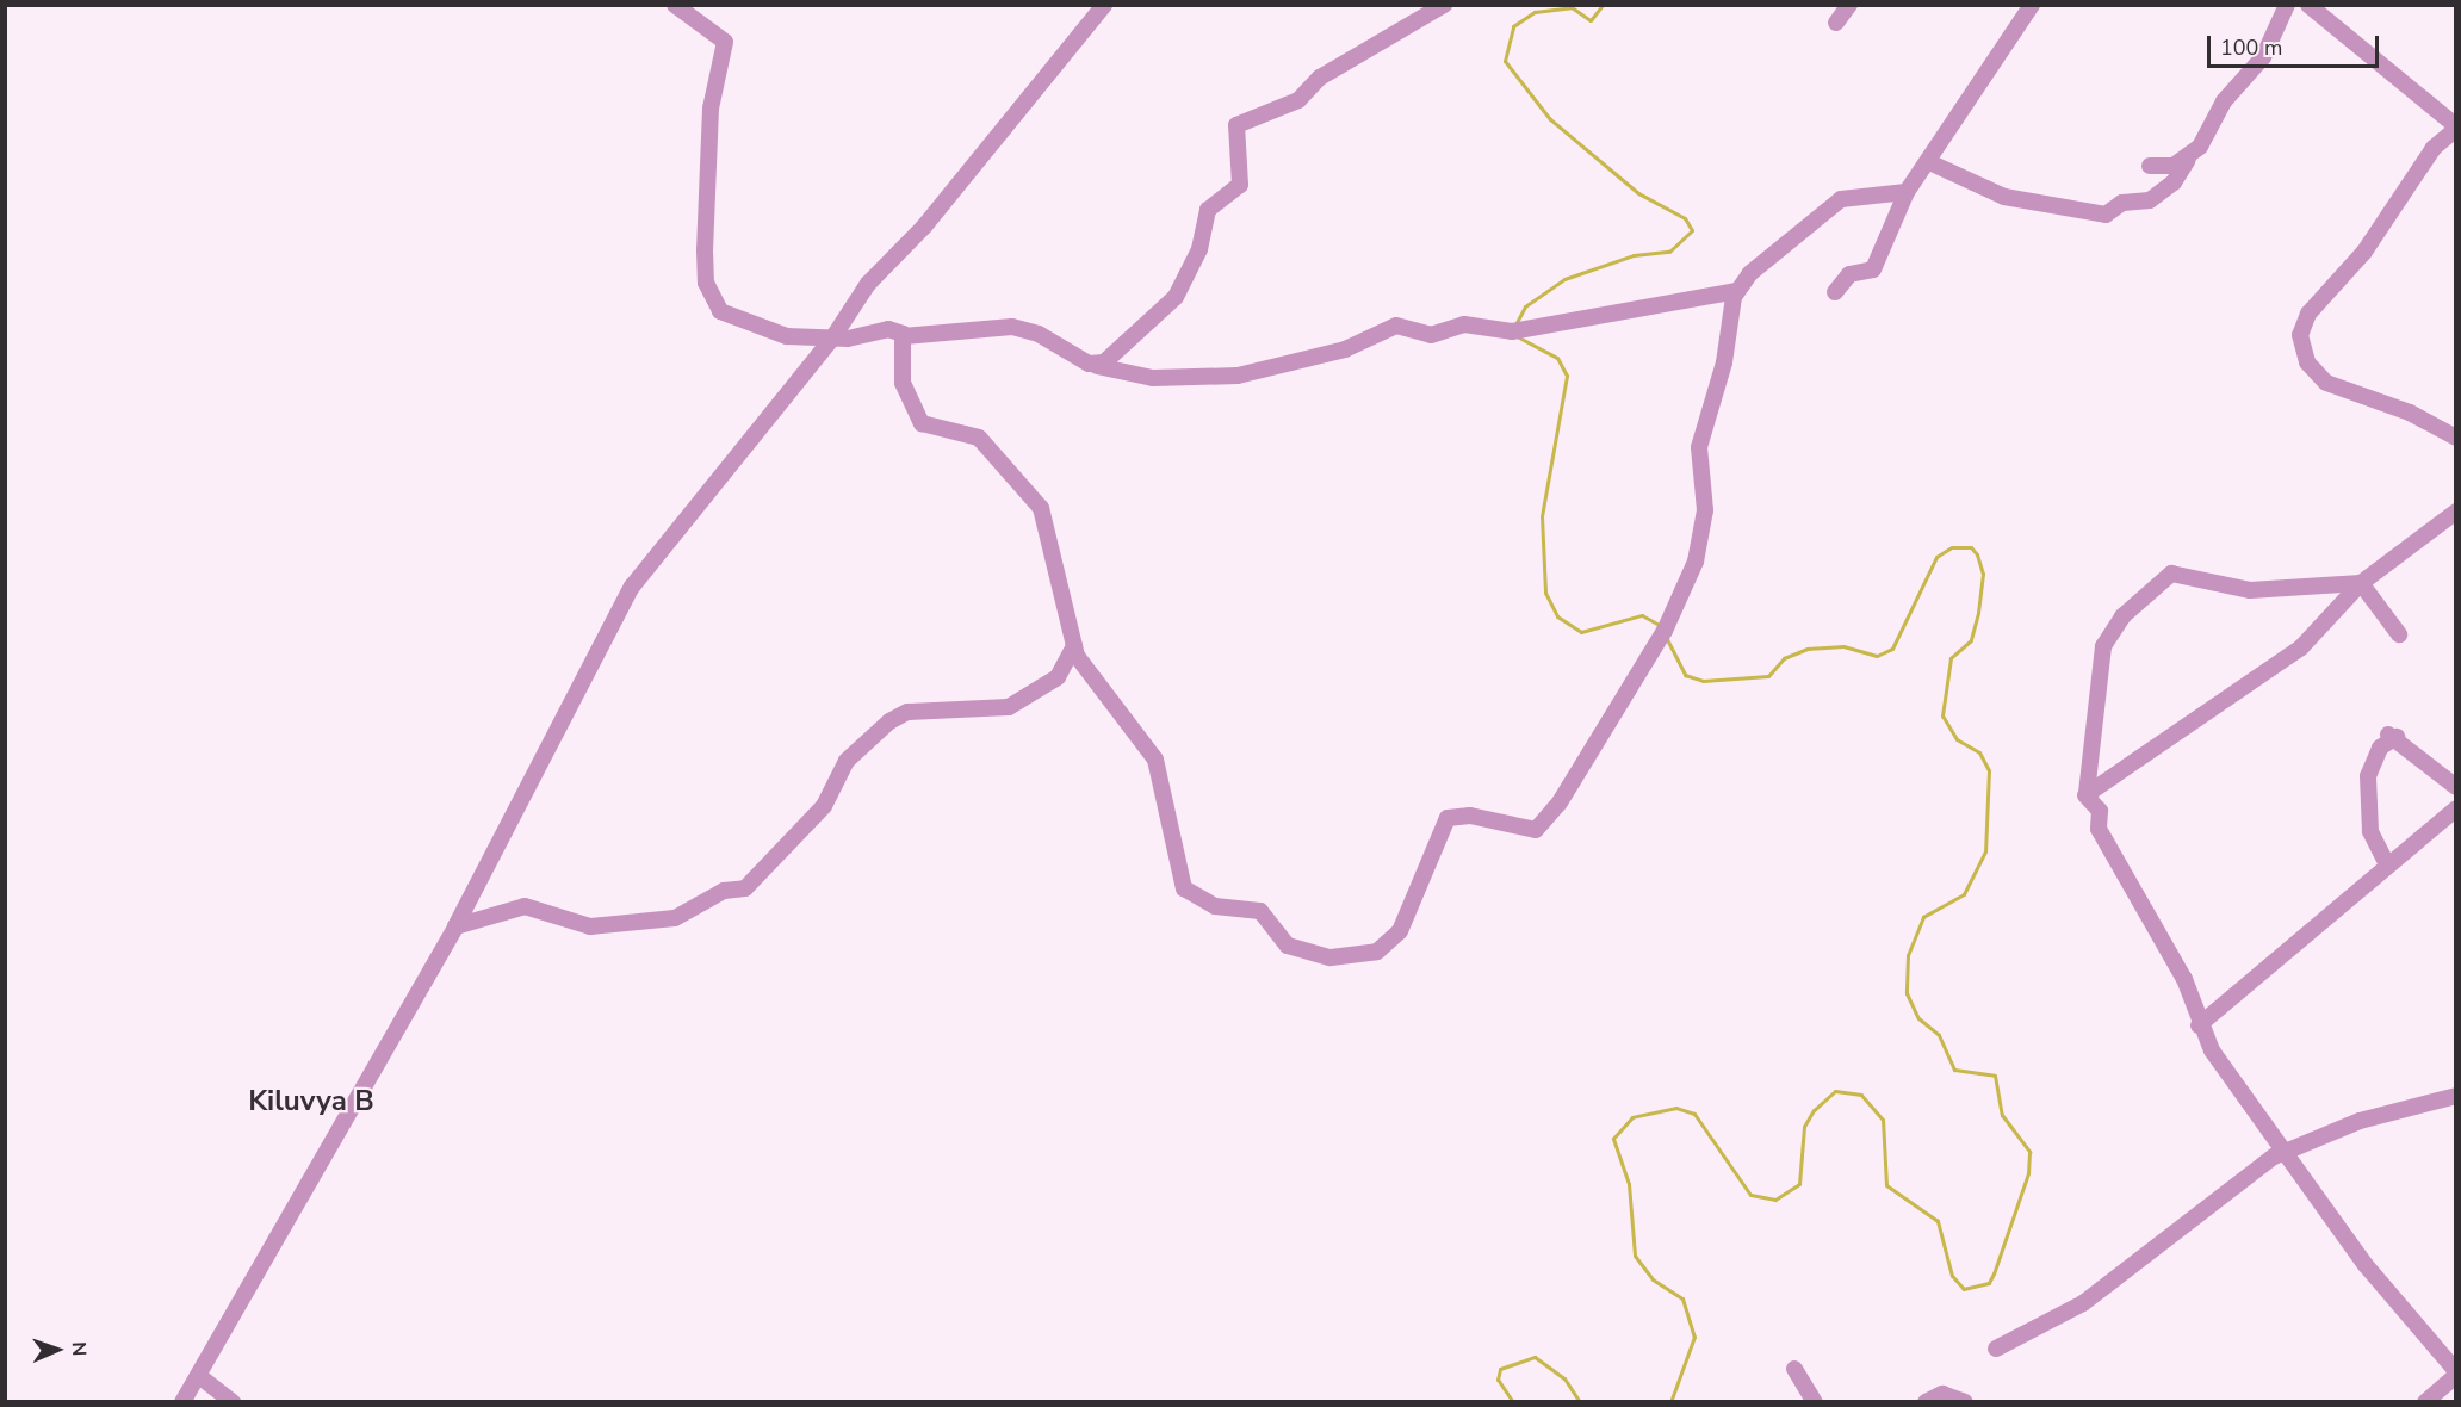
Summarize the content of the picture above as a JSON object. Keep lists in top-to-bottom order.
{
  "districts": ["Kiluvya B"],
  "scale_bar": "100 m",
  "north": "right"
}
